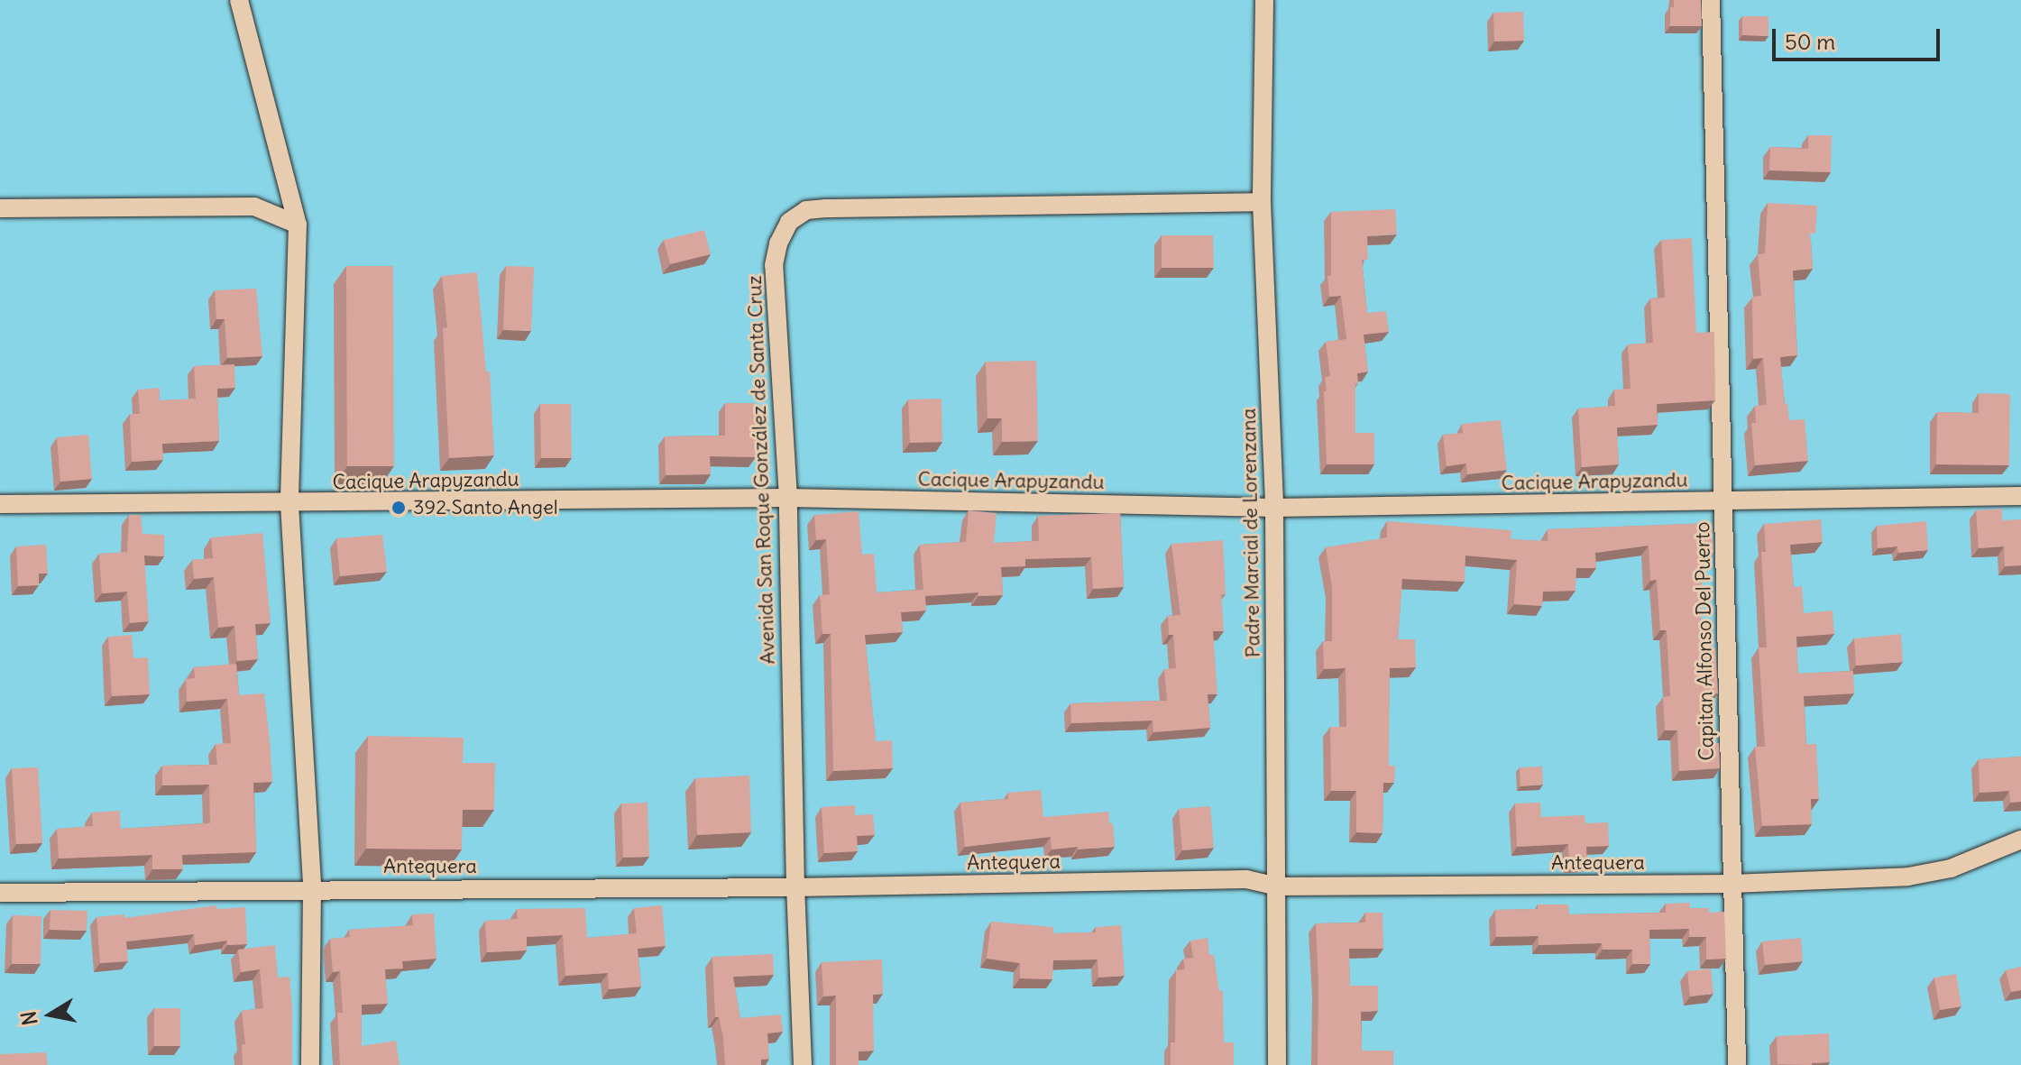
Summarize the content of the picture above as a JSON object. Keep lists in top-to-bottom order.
{
  "streets": {
    "street": [
      "Avenida San Roque González de Santa Cruz",
      "Cacique Arapyzandu",
      "Padre Marcial de Lorenzana",
      "Capitan Alfonso Del Puerto",
      "Antequera"
    ]
  },
  "crossings": [
    ["Avenida San Roque González de Santa Cruz", "Cacique Arapyzandu"],
    ["Avenida San Roque González de Santa Cruz", "Padre Marcial de Lorenzana"],
    ["Avenida San Roque González de Santa Cruz", "Antequera"],
    ["Cacique Arapyzandu", "Padre Marcial de Lorenzana"],
    ["Cacique Arapyzandu", "Capitan Alfonso Del Puerto"],
    ["Padre Marcial de Lorenzana", "Antequera"],
    ["Capitan Alfonso Del Puerto", "Antequera"]
  ],
  "places": ["392 Santo Angel"],
  "scale_bar": "50 m",
  "north": "left"
}
